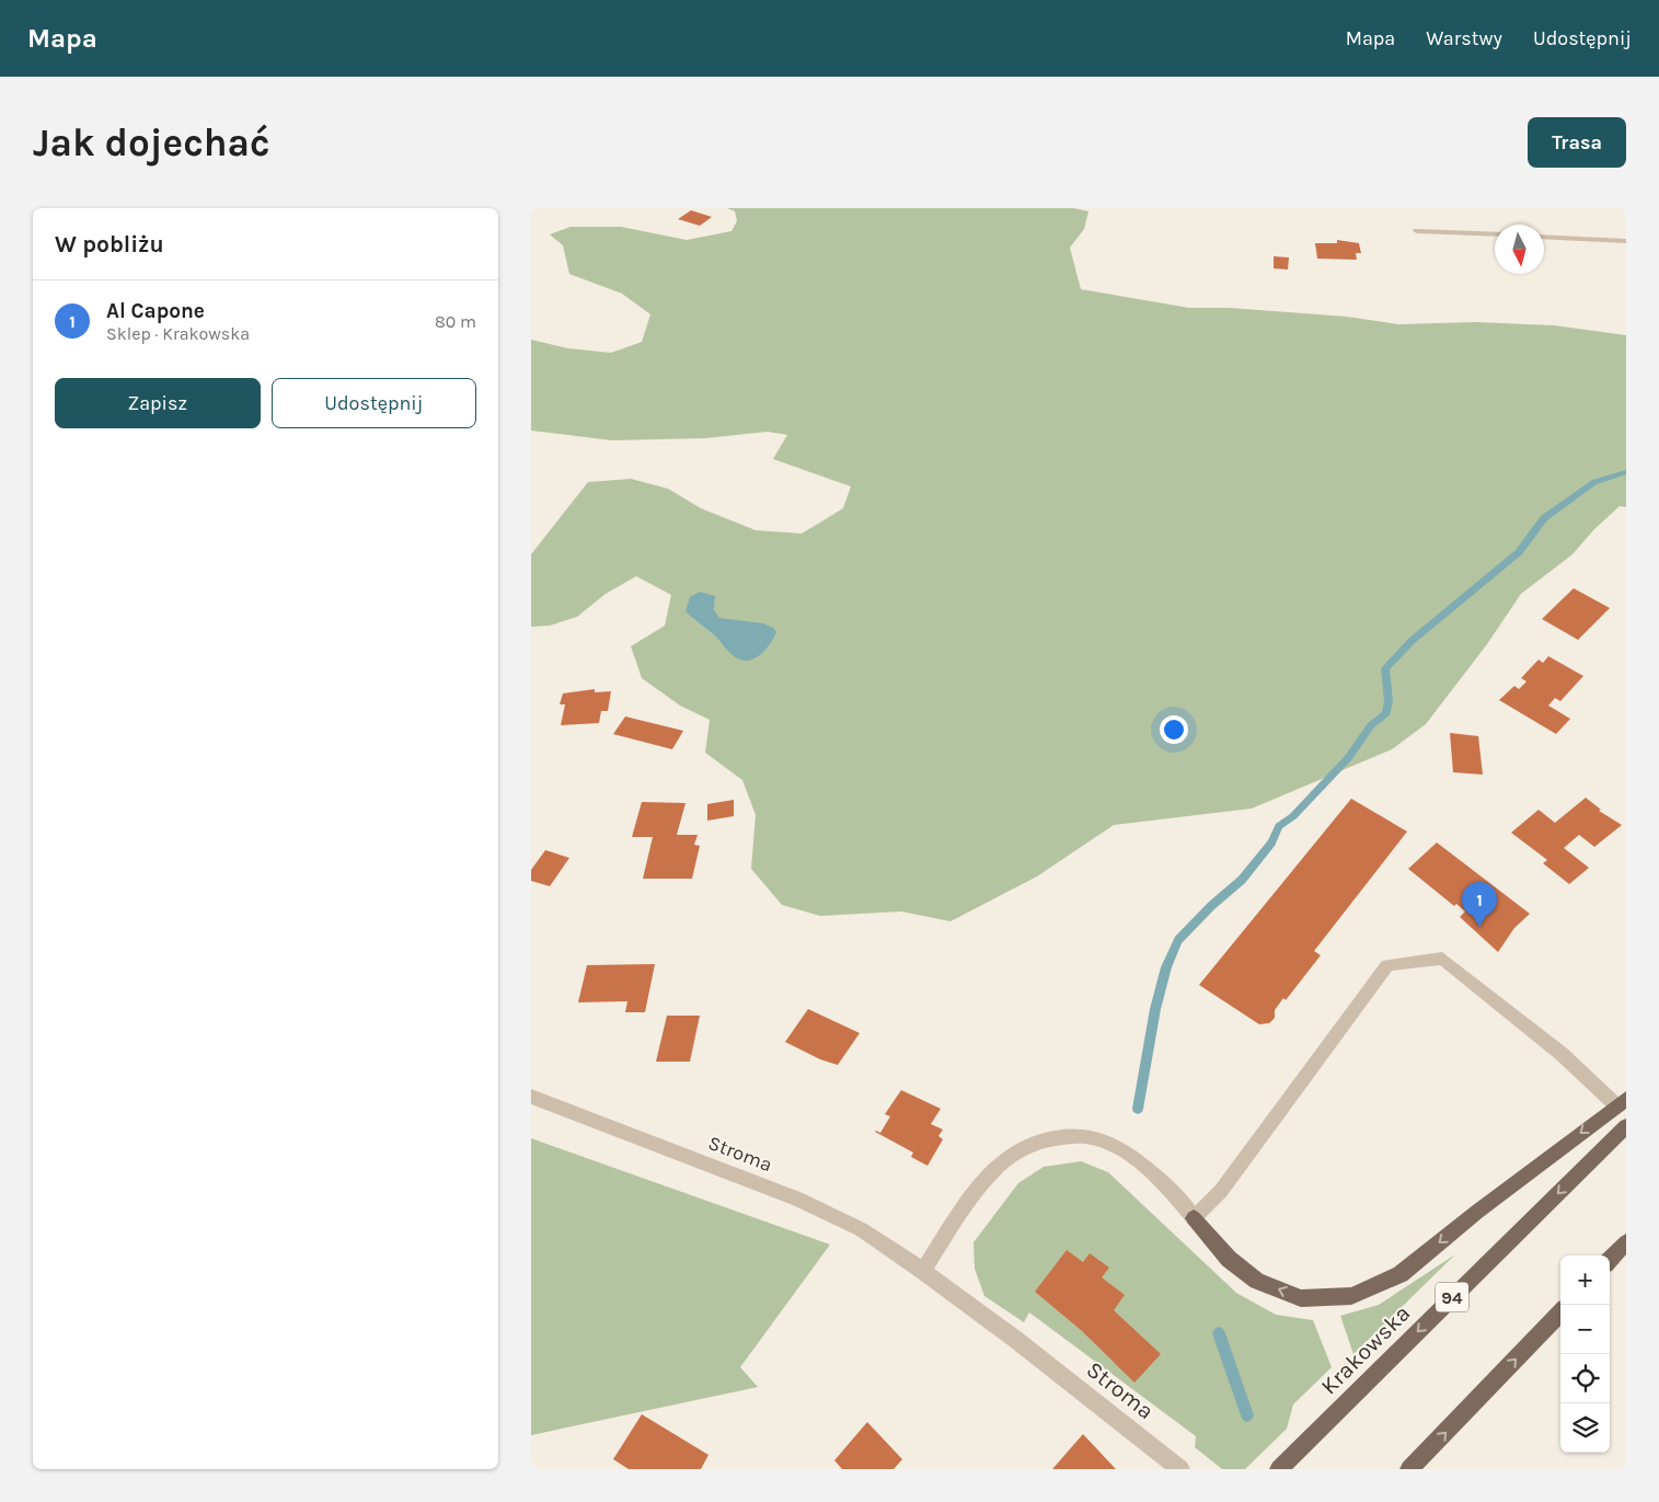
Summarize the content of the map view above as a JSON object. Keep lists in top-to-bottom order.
{
  "streets": {
    "main road": ["94", "Krakowska"],
    "street": ["Stroma"]
  },
  "north": "bottom",
  "page": {
    "header": "Mapa",
    "nav": ["Mapa", "Warstwy", "Udostępnij"],
    "buttons": [
      "Trasa",
      ["Zapisz", "Udostępnij"]
    ],
    "title": "Jak dojechać",
    "heading": "W pobliżu",
    "list": [
      {
        "mark": "1",
        "name": "Al Capone",
        "note": "Sklep · Krakowska",
        "value": "80 m"
      }
    ],
    "pins": "1",
    "map_buttons": ["+", "−"]
  }
}
